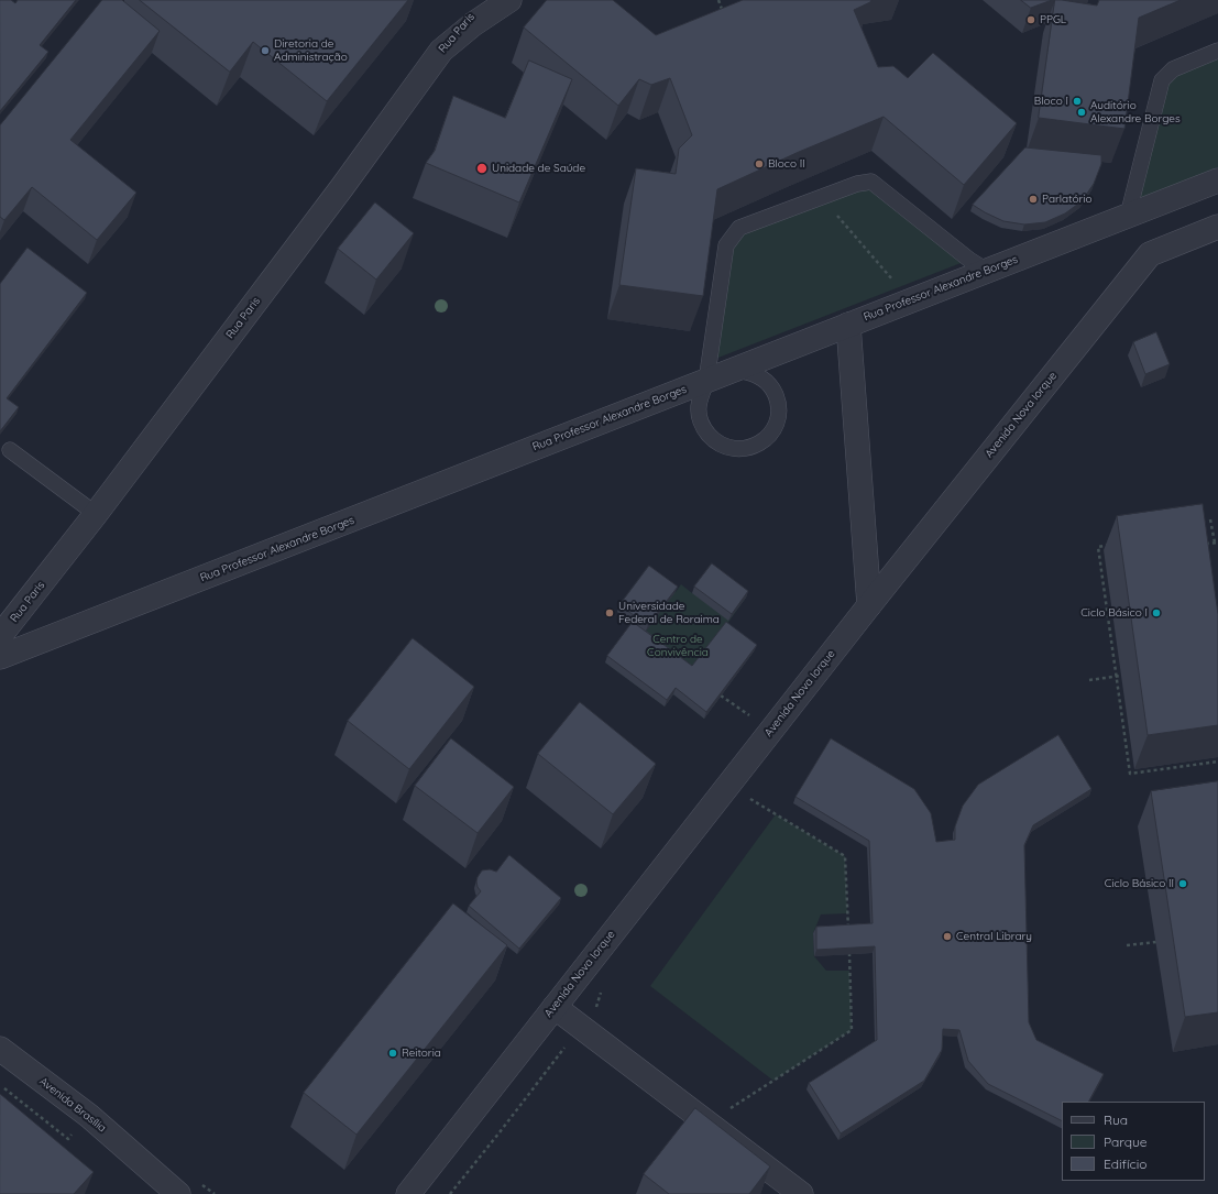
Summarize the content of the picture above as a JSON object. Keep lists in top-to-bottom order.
{
  "streets": {
    "street": [
      "Rua Paris",
      "Rua Professor Alexandre Borges",
      "Avenida Nova Iorque",
      "Avenida Brasília"
    ]
  },
  "parks": ["Centro de Convivência"],
  "places": [
    "PPGL",
    "Diretoria de Administração",
    "Bloco I",
    "Auditório Alexandre Borges",
    "Bloco II",
    "Unidade de Saúde",
    "Parlatório",
    "Universidade Federal de Roraima",
    "Ciclo Básico I",
    "Ciclo Básico II",
    "Central Library",
    "Reitoria"
  ],
  "legend": ["Rua", "Parque", "Edifício"]
}
